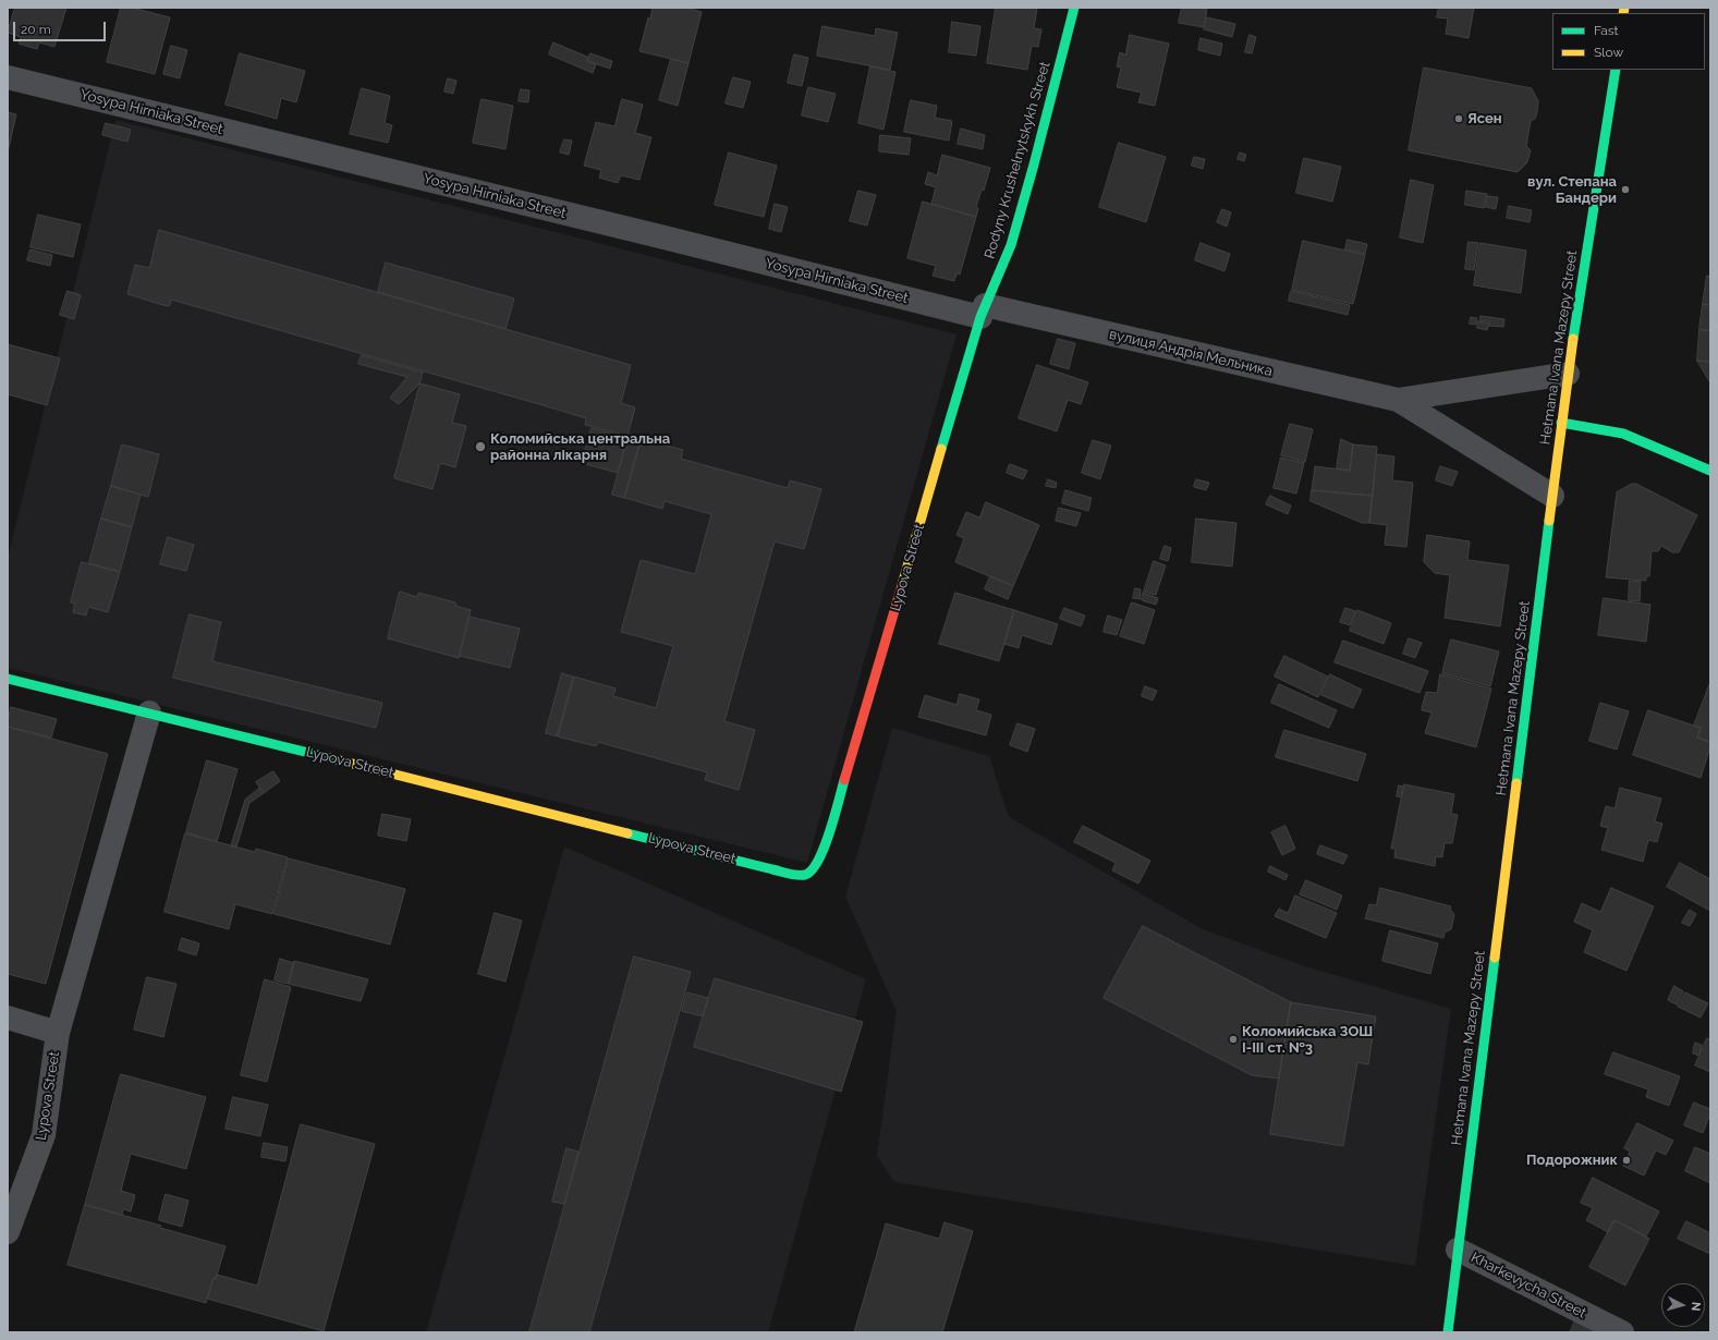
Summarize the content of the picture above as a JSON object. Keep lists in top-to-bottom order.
{
  "streets": {
    "street": [
      "Yosypa Hirniaka Street",
      "Rodyny Krushelnytskykh Street",
      "Hetmana Ivana Mazepy Street",
      "вулиця Андрія Мельника",
      "Lypova Street",
      "Kharkevycha Street"
    ]
  },
  "crossings": [
    ["Yosypa Hirniaka Street", "Rodyny Krushelnytskykh Street"],
    ["Yosypa Hirniaka Street", "вулиця Андрія Мельника"],
    ["Yosypa Hirniaka Street", "Lypova Street"],
    ["Rodyny Krushelnytskykh Street", "вулиця Андрія Мельника"],
    ["Rodyny Krushelnytskykh Street", "Lypova Street"],
    ["Hetmana Ivana Mazepy Street", "вулиця Андрія Мельника"],
    ["Hetmana Ivana Mazepy Street", "Kharkevycha Street"],
    ["вулиця Андрія Мельника", "Lypova Street"]
  ],
  "places": [
    "Ясен",
    "вул. Степана Бандери",
    "Коломийська центральна районна лікарня",
    "Коломийська ЗОШ І-ІІІ ст. №3",
    "Подорожник"
  ],
  "legend": ["Fast", "Slow"],
  "scale_bar": "20 m",
  "north": "right"
}
